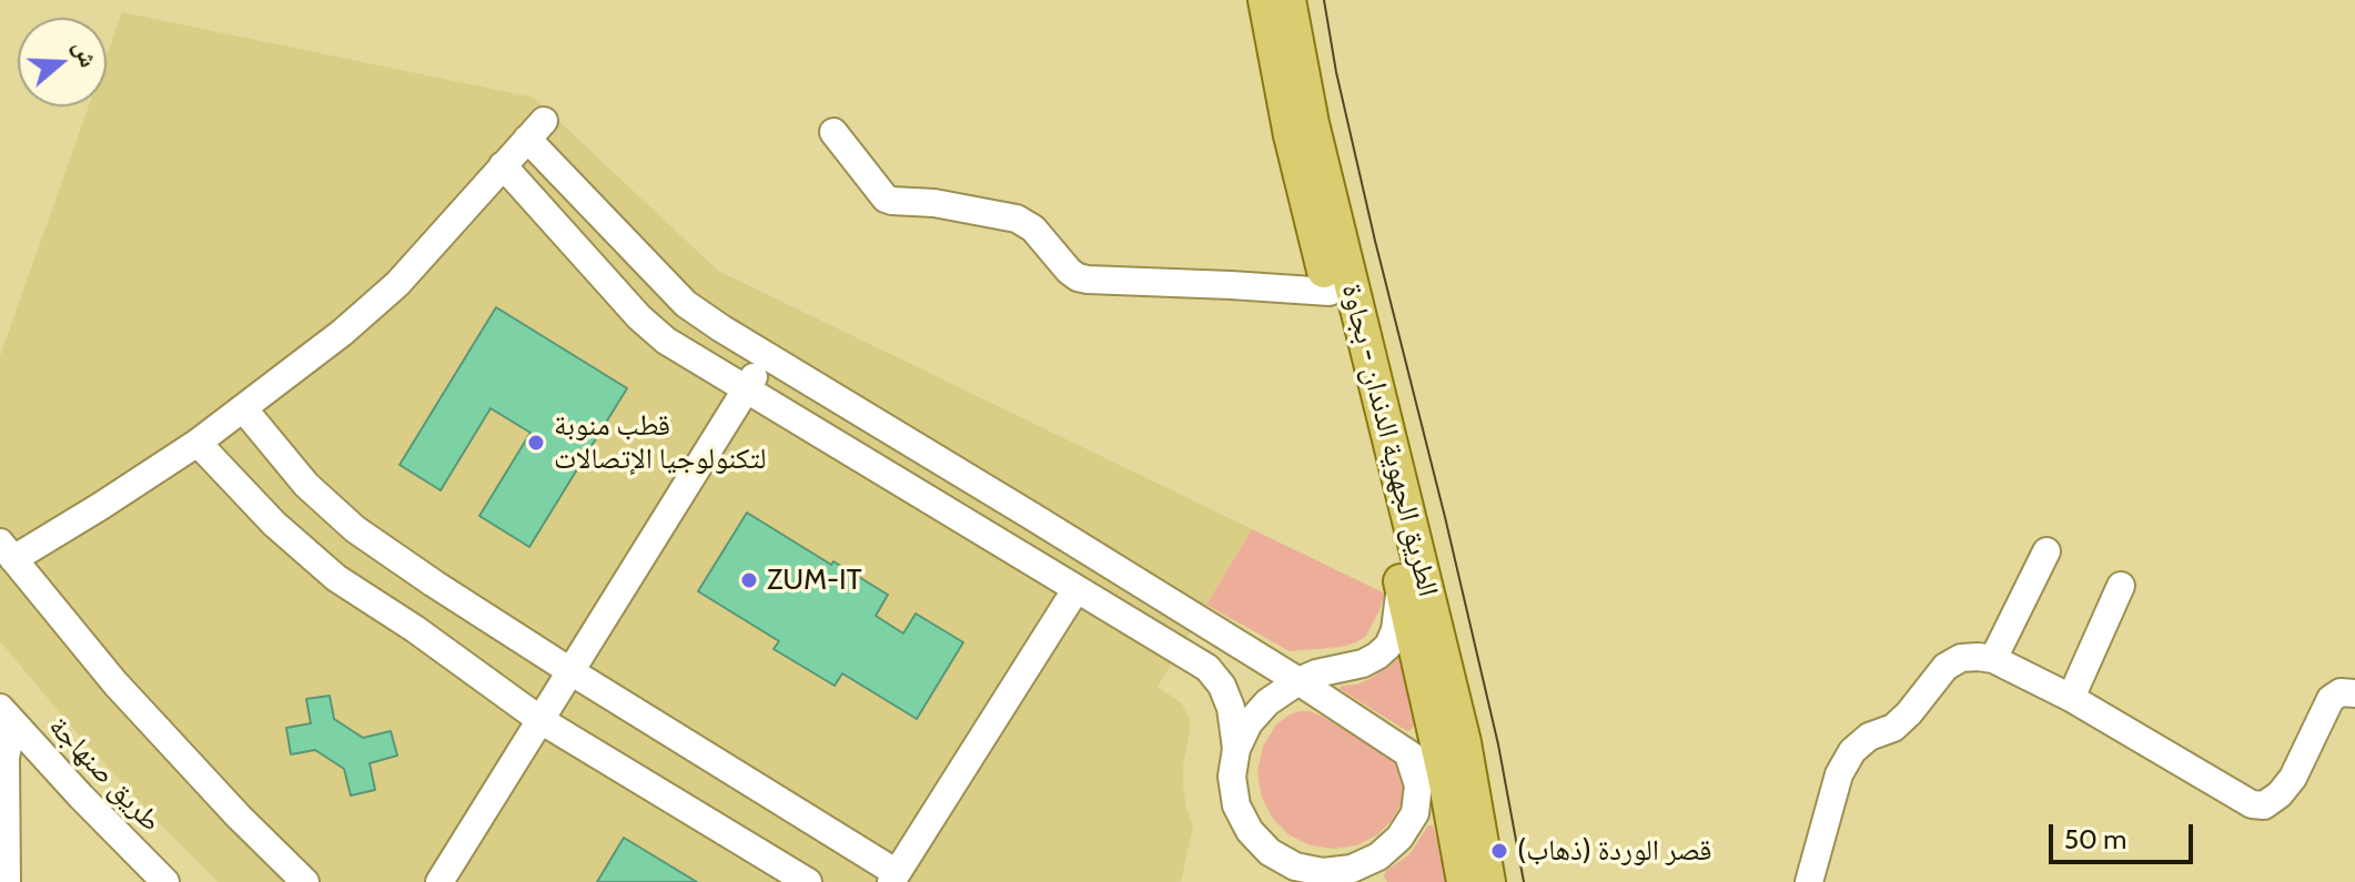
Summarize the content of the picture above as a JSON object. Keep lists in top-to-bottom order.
{
  "streets": {
    "main road": ["الطريق الجهوية الدندان - بجاوة"],
    "street": ["طريق صنهاجة"]
  },
  "places": ["قطب منوبة لتكنولوجيا الإتصالات", "ZUM-IT", "قصر الوردة (ذهاب)"],
  "scale_bar": "50 m",
  "north": "right"
}
